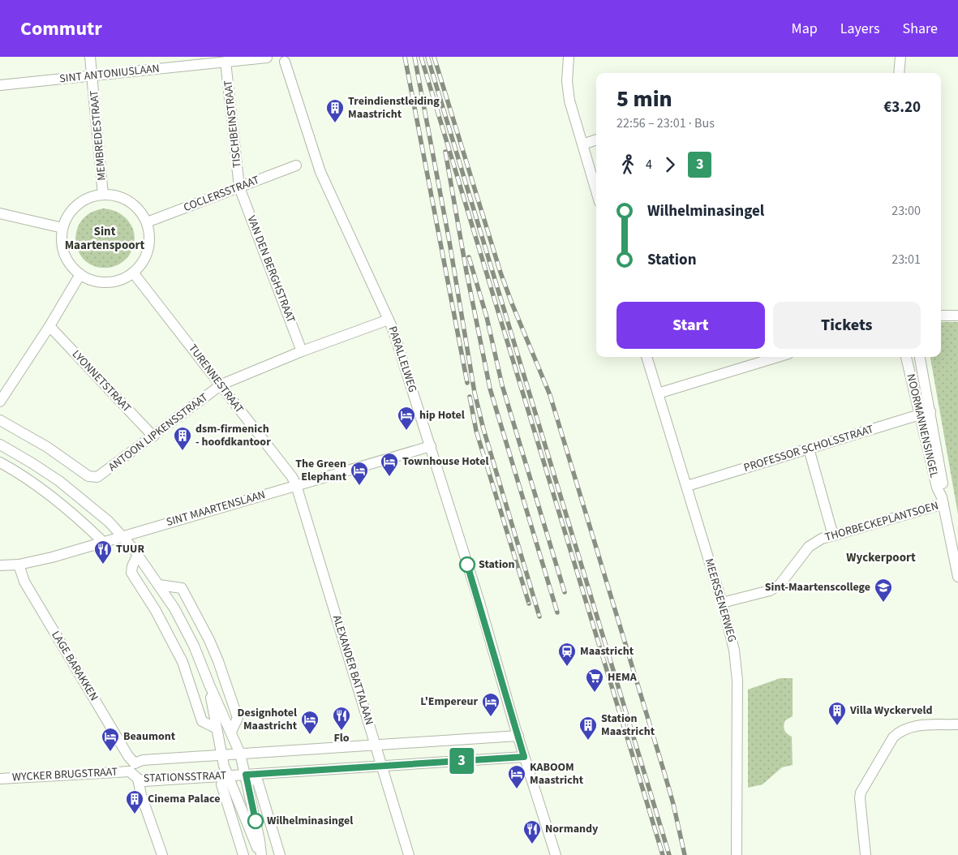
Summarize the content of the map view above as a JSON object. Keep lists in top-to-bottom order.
{
  "streets": {
    "street": [
      "SINT ANTONIUSLAAN",
      "TISCHBEINSTRAAT",
      "MEMBREDESTRAAT",
      "COCLERSSTRAAT",
      "VAN DEN BERGHSTRAAT",
      "PARALLELWEG",
      "TURENNESTRAAT",
      "LYONNETSTRAAT",
      "NOORMANNENSINGEL",
      "ANTOON LIPKENSSTRAAT",
      "PROFESSOR SCHOLSSTRAAT",
      "SINT MAARTENSLAAN",
      "THORBECKEPLANTSOEN",
      "MEERSSENERWEG",
      "LAGE BARAKKEN",
      "ALEXANDER BATTALAAN",
      "WYCKER BRUGSTRAAT",
      "STATIONSSTRAAT"
    ]
  },
  "crossings": [
    ["SINT ANTONIUSLAAN", "TISCHBEINSTRAAT"],
    ["SINT ANTONIUSLAAN", "MEMBREDESTRAAT"],
    ["TISCHBEINSTRAAT", "COCLERSSTRAAT"],
    ["TISCHBEINSTRAAT", "VAN DEN BERGHSTRAAT"],
    ["MEMBREDESTRAAT", "COCLERSSTRAAT"],
    ["MEMBREDESTRAAT", "TURENNESTRAAT"],
    ["COCLERSSTRAAT", "VAN DEN BERGHSTRAAT"],
    ["COCLERSSTRAAT", "TURENNESTRAAT"],
    ["VAN DEN BERGHSTRAAT", "ANTOON LIPKENSSTRAAT"],
    ["PARALLELWEG", "ANTOON LIPKENSSTRAAT"],
    ["PARALLELWEG", "SINT MAARTENSLAAN"],
    ["PARALLELWEG", "STATIONSSTRAAT"],
    ["TURENNESTRAAT", "ANTOON LIPKENSSTRAAT"],
    ["TURENNESTRAAT", "SINT MAARTENSLAAN"],
    ["TURENNESTRAAT", "ALEXANDER BATTALAAN"],
    ["LYONNETSTRAAT", "ANTOON LIPKENSSTRAAT"],
    ["NOORMANNENSINGEL", "PROFESSOR SCHOLSSTRAAT"],
    ["NOORMANNENSINGEL", "THORBECKEPLANTSOEN"],
    ["PROFESSOR SCHOLSSTRAAT", "MEERSSENERWEG"],
    ["SINT MAARTENSLAAN", "LAGE BARAKKEN"],
    ["SINT MAARTENSLAAN", "ALEXANDER BATTALAAN"],
    ["THORBECKEPLANTSOEN", "MEERSSENERWEG"],
    ["LAGE BARAKKEN", "WYCKER BRUGSTRAAT"],
    ["LAGE BARAKKEN", "STATIONSSTRAAT"],
    ["ALEXANDER BATTALAAN", "STATIONSSTRAAT"],
    ["WYCKER BRUGSTRAAT", "STATIONSSTRAAT"]
  ],
  "districts": ["Sint Maartenspoort", "Wyckerpoort"],
  "places": {
    "building": [
      "Treindienstleiding Maastricht",
      "dsm-firmenich - hoofdkantoor",
      "Villa Wyckerveld",
      "Station Maastricht",
      "Cinema Palace"
    ],
    "hotel": [
      "hip Hotel",
      "Townhouse Hotel",
      "The Green Elephant",
      "L'Empereur",
      "Designhotel Maastricht",
      "Beaumont",
      "KABOOM Maastricht"
    ],
    "other": ["Station", "Wilhelminasingel"],
    "restaurant": ["TUUR", "Flo", "Normandy"],
    "school or university": ["Sint-Maartenscollege"],
    "station": ["Maastricht"],
    "supermarket": ["HEMA"]
  },
  "lines": ["bus line 3"],
  "page": {
    "header": "Commutr",
    "nav": ["Map", "Layers", "Share"],
    "on_map": "3",
    "heading": ["5 min", "22:56 – 23:01 · Bus", "€3.20"],
    "legs": ["4", "3"],
    "list": [
      {
        "name": "Wilhelminasingel",
        "value": "23:00"
      },
      {
        "name": "Station",
        "value": "23:01"
      }
    ],
    "buttons": ["Start", "Tickets"]
  }
}
